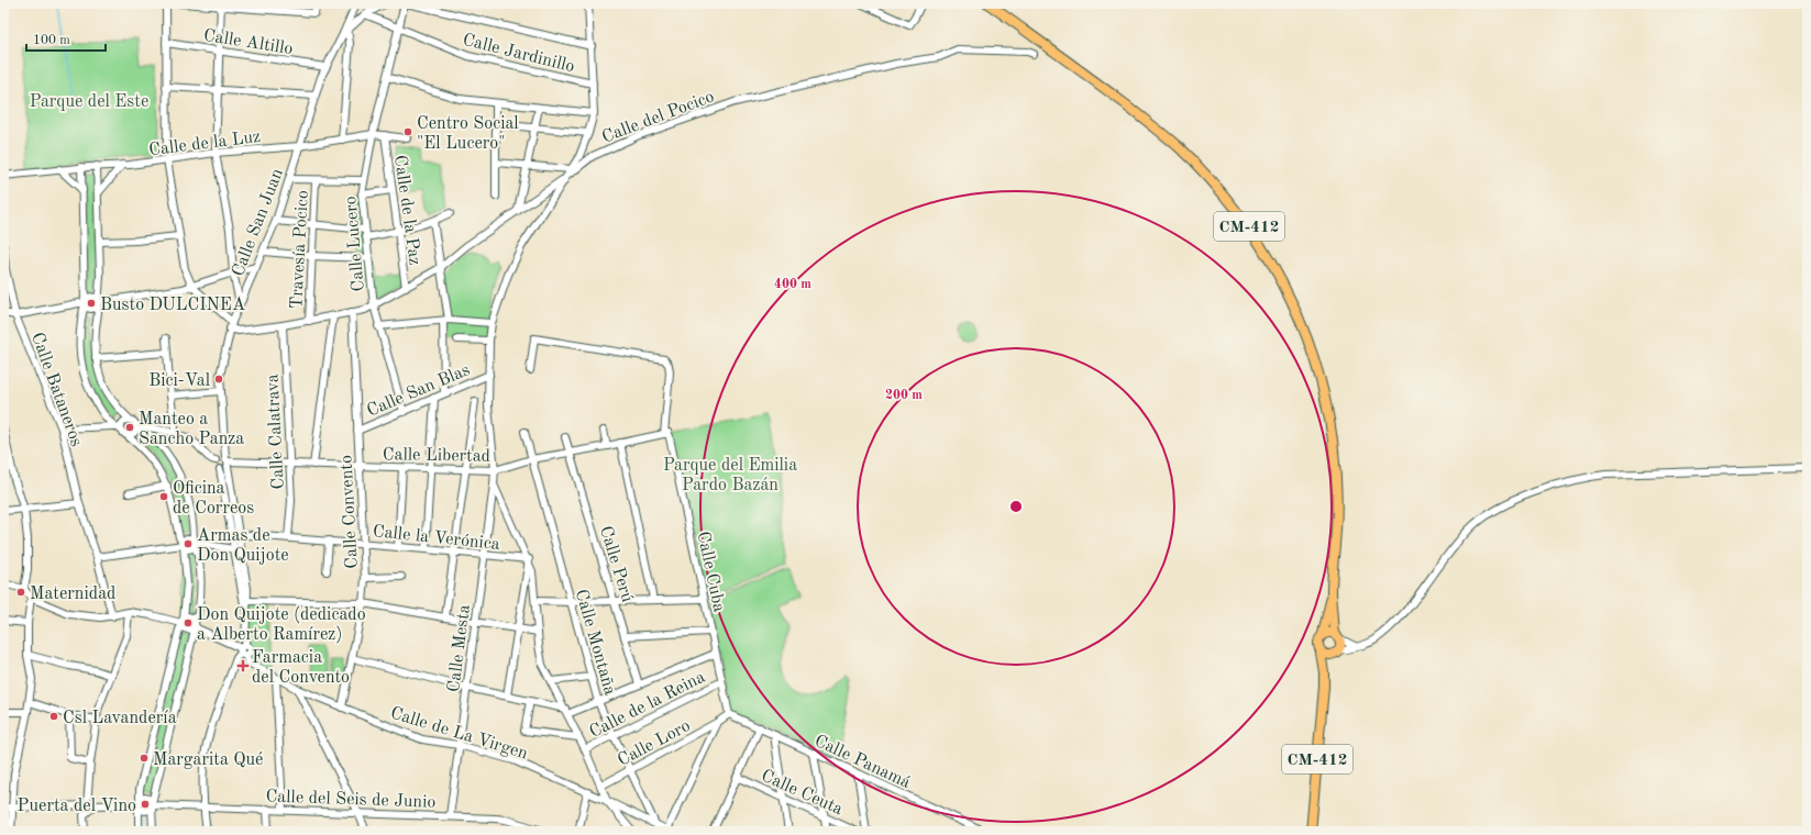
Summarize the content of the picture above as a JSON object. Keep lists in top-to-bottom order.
{
  "streets": {
    "main road": ["CM-412"],
    "street": [
      "Calle Altillo",
      "Calle Jardinillo",
      "Calle del Pocico",
      "Calle de la Luz",
      "Calle de la Paz",
      "Calle San Juan",
      "Calle Lucero",
      "Travesía Pocico",
      "Calle Bataneros",
      "Calle San Blas",
      "Calle Calatrava",
      "Calle Libertad",
      "Calle Convento",
      "Calle la Verónica",
      "Calle Perú",
      "Calle Cuba",
      "Calle Montaña",
      "Calle Mesta",
      "Calle de la Reina",
      "Calle de La Virgen",
      "Calle Loro",
      "Calle Panamá",
      "Calle Ceuta",
      "Calle del Seis de Junio"
    ]
  },
  "crossings": [
    ["Calle Altillo", "Calle San Juan"],
    ["Calle Jardinillo", "Calle Lucero"],
    ["Calle Jardinillo", "Calle Mesta"],
    ["Calle del Pocico", "Calle de la Paz"],
    ["Calle del Pocico", "Calle San Juan"],
    ["Calle del Pocico", "Calle Lucero"],
    ["Calle del Pocico", "Travesía Pocico"],
    ["Calle del Pocico", "Calle Calatrava"],
    ["Calle del Pocico", "Calle Convento"],
    ["Calle del Pocico", "Calle Mesta"],
    ["Calle de la Luz", "Calle de la Paz"],
    ["Calle de la Luz", "Calle San Juan"],
    ["Calle de la Luz", "Calle Lucero"],
    ["Calle San Juan", "Calle Libertad"],
    ["Calle San Juan", "Calle la Verónica"],
    ["Calle Lucero", "Calle San Blas"],
    ["Calle San Blas", "Calle Convento"],
    ["Calle San Blas", "Calle Mesta"],
    ["Calle Calatrava", "Calle Libertad"],
    ["Calle Calatrava", "Calle la Verónica"],
    ["Calle Libertad", "Calle Convento"],
    ["Calle Libertad", "Calle Perú"],
    ["Calle Libertad", "Calle Cuba"],
    ["Calle Libertad", "Calle Montaña"],
    ["Calle Libertad", "Calle Mesta"],
    ["Calle Convento", "Calle la Verónica"],
    ["Calle Convento", "Calle de La Virgen"],
    ["Calle la Verónica", "Calle Mesta"],
    ["Calle Cuba", "Calle de la Reina"],
    ["Calle Cuba", "Calle Loro"],
    ["Calle Cuba", "Calle Panamá"],
    ["Calle Montaña", "Calle de la Reina"],
    ["Calle Montaña", "Calle de La Virgen"],
    ["Calle Montaña", "Calle Loro"],
    ["Calle Mesta", "Calle de La Virgen"],
    ["Calle Mesta", "Calle del Seis de Junio"],
    ["Calle Loro", "Calle Panamá"]
  ],
  "parks": ["Parque del Este", "Parque del Emilia Pardo Bazán"],
  "places": {
    "other": [
      "Centro Social \"El Lucero\"",
      "Busto DULCINEA",
      "Bici-Val",
      "Manteo a Sancho Panza",
      "Oficina de Correos",
      "Armas de Don Quijote",
      "Maternidad",
      "Don Quijote (dedicado a Alberto Ramírez)",
      "Csl Lavandería",
      "Margarita Qué",
      "Puerta del Vino"
    ],
    "health": ["Farmacia del Convento"]
  },
  "scale_bar": "100 m",
  "rings": ["400 m", "200 m"]
}
